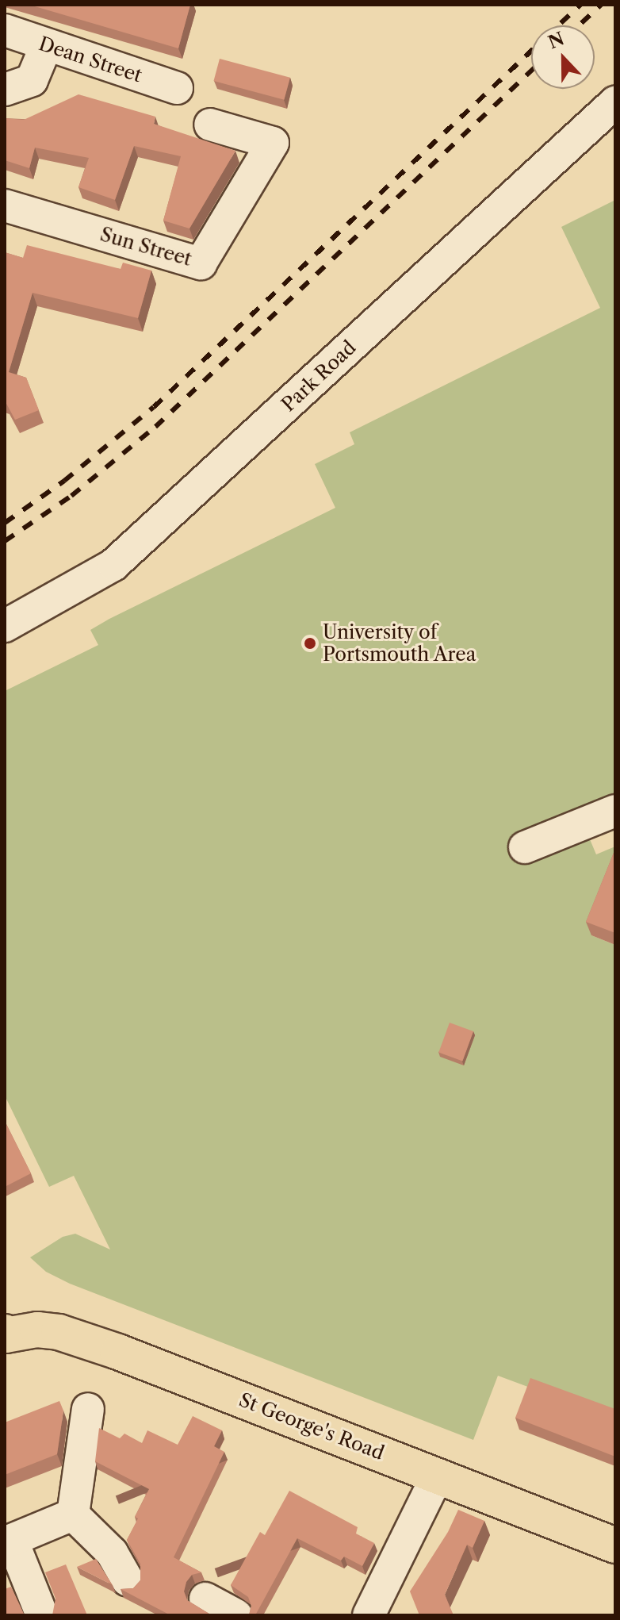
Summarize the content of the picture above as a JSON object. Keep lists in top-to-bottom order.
{
  "streets": {
    "main road": ["St George's Road"],
    "street": ["Dean Street", "Sun Street", "Park Road"]
  },
  "places": ["University of Portsmouth Area"],
  "north": "top"
}
